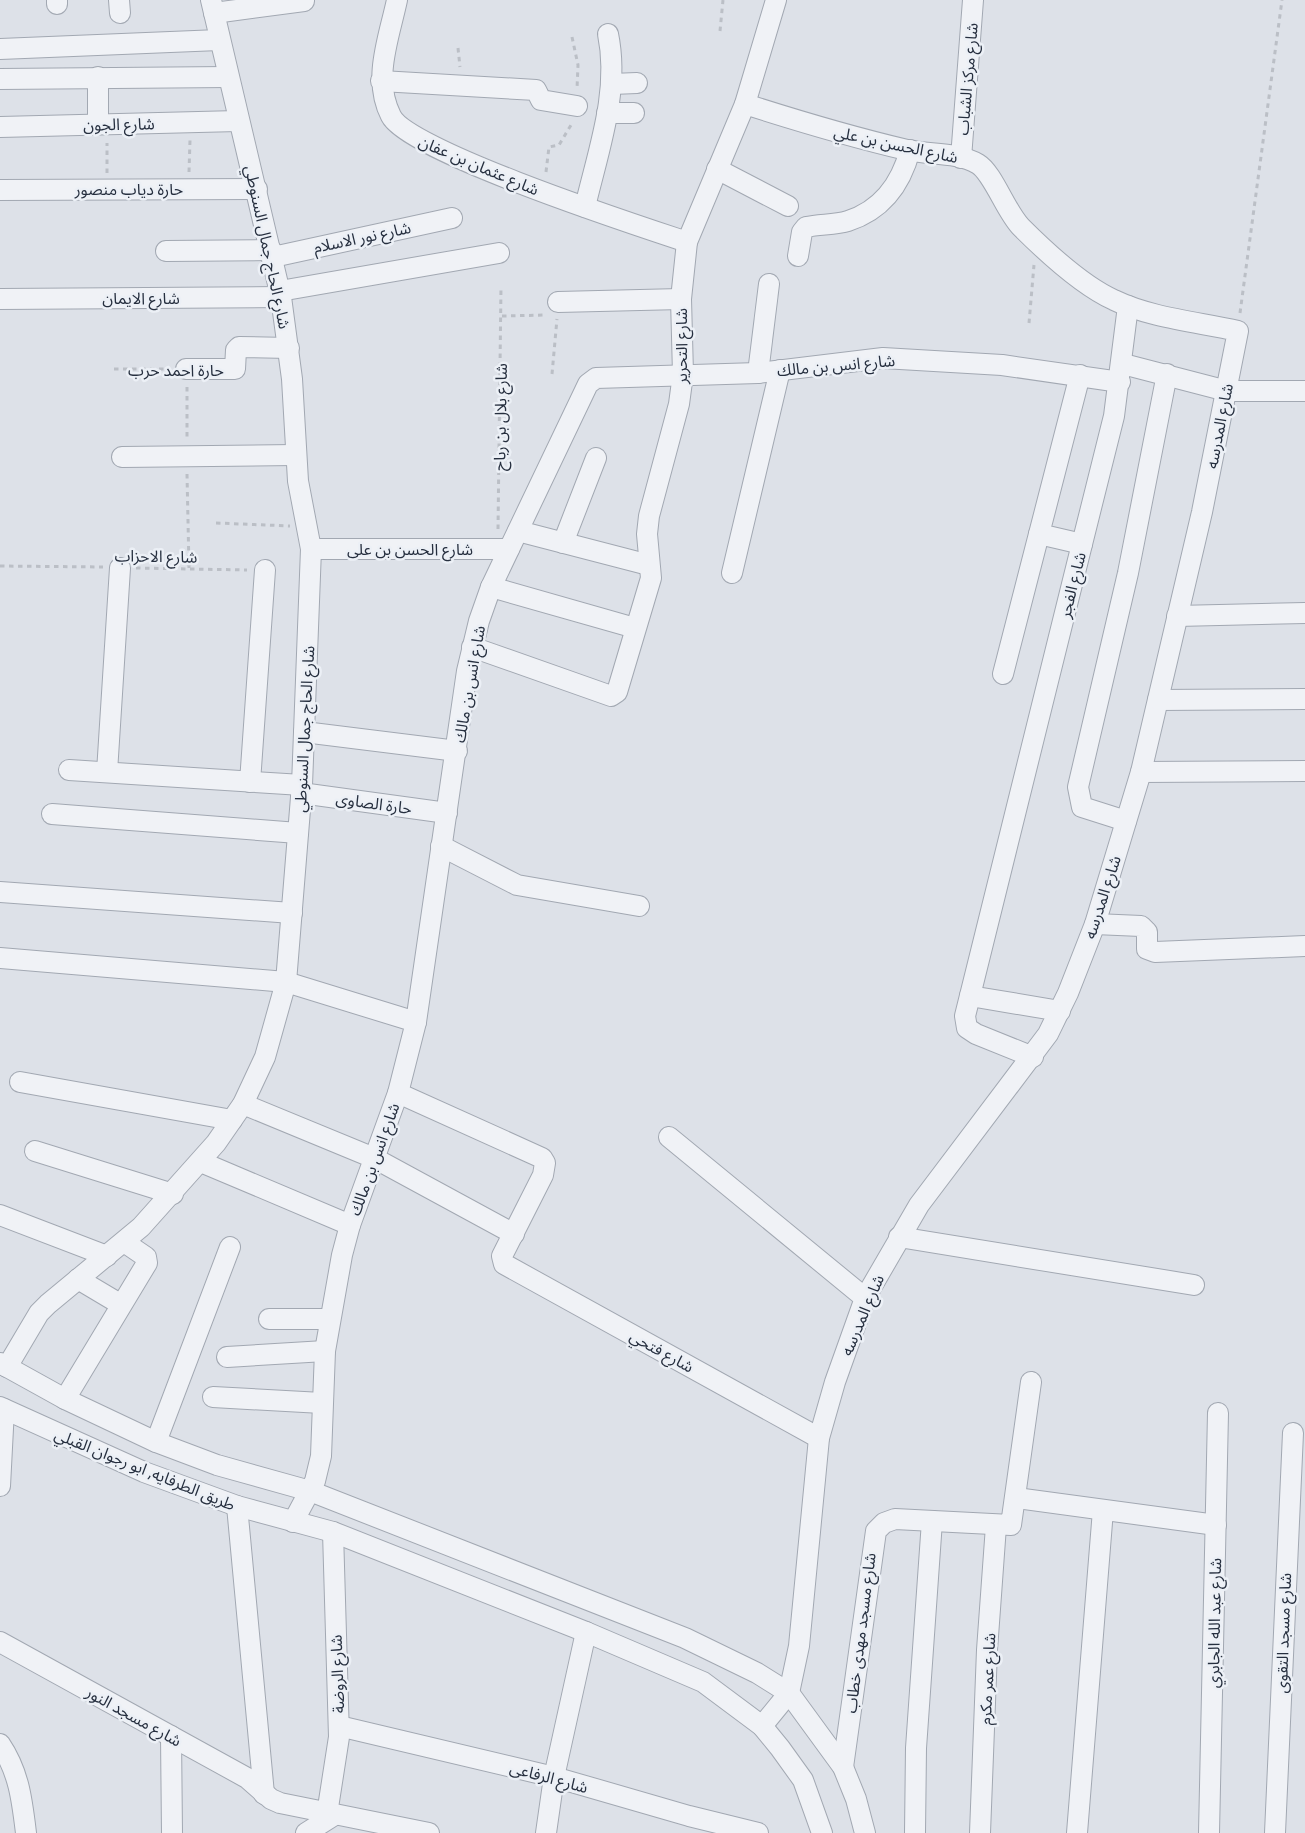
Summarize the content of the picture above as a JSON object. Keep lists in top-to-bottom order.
{
  "streets": {
    "street": [
      "شارع مركز الشباب",
      "شارع الجون",
      "شارع الحسن بن علي",
      "شارع عثمان بن عفان",
      "حارة دياب منصور",
      "شارع نور الاسلام",
      "شارع الحاج جمال السنوطي",
      "شارع الايمان",
      "شارع التحرير",
      "شارع انس بن مالك",
      "حارة احمد حرب",
      "شارع المدرسه",
      "شارع الحسن بن على",
      "شارع الفجر",
      "حارة الصاوى",
      "شارع فتحي",
      "طريق الطرفايه, ابو رجوان القبلي",
      "شارع عبد الله الجابري",
      "شارع مسجد مهدى خطاب",
      "شارع مسجد التقوى",
      "شارع الروضة",
      "شارع عمر مكرم",
      "شارع مسجد النور",
      "شارع الرفاعى"
    ],
    "path": ["شارع بلال بن رباح", "شارع الاحزاب"]
  },
  "crossings": [
    ["شارع مركز الشباب", "شارع الحسن بن علي"],
    ["شارع الجون", "شارع الحاج جمال السنوطي"],
    ["شارع الحسن بن علي", "شارع التحرير"],
    ["شارع الحسن بن علي", "شارع المدرسه"],
    ["شارع عثمان بن عفان", "شارع التحرير"],
    ["حارة دياب منصور", "شارع الحاج جمال السنوطي"],
    ["شارع نور الاسلام", "شارع الحاج جمال السنوطي"],
    ["شارع الحاج جمال السنوطي", "شارع الايمان"],
    ["شارع الحاج جمال السنوطي", "حارة احمد حرب"],
    ["شارع الحاج جمال السنوطي", "شارع الحسن بن على"],
    ["شارع الحاج جمال السنوطي", "حارة الصاوى"],
    ["شارع الحاج جمال السنوطي", "طريق الطرفايه, ابو رجوان القبلي"],
    ["شارع التحرير", "شارع انس بن مالك"],
    ["شارع انس بن مالك", "شارع بلال بن رباح"],
    ["شارع انس بن مالك", "شارع المدرسه"],
    ["شارع انس بن مالك", "شارع الحسن بن على"],
    ["شارع انس بن مالك", "حارة الصاوى"],
    ["شارع انس بن مالك", "طريق الطرفايه, ابو رجوان القبلي"],
    ["شارع بلال بن رباح", "شارع الحسن بن على"],
    ["شارع المدرسه", "شارع الفجر"],
    ["شارع المدرسه", "شارع فتحي"],
    ["شارع المدرسه", "طريق الطرفايه, ابو رجوان القبلي"],
    ["طريق الطرفايه, ابو رجوان القبلي", "شارع الروضة"],
    ["شارع مسجد مهدى خطاب", "شارع عمر مكرم"],
    ["شارع الروضة", "شارع مسجد النور"],
    ["شارع الروضة", "شارع الرفاعى"]
  ]
}
